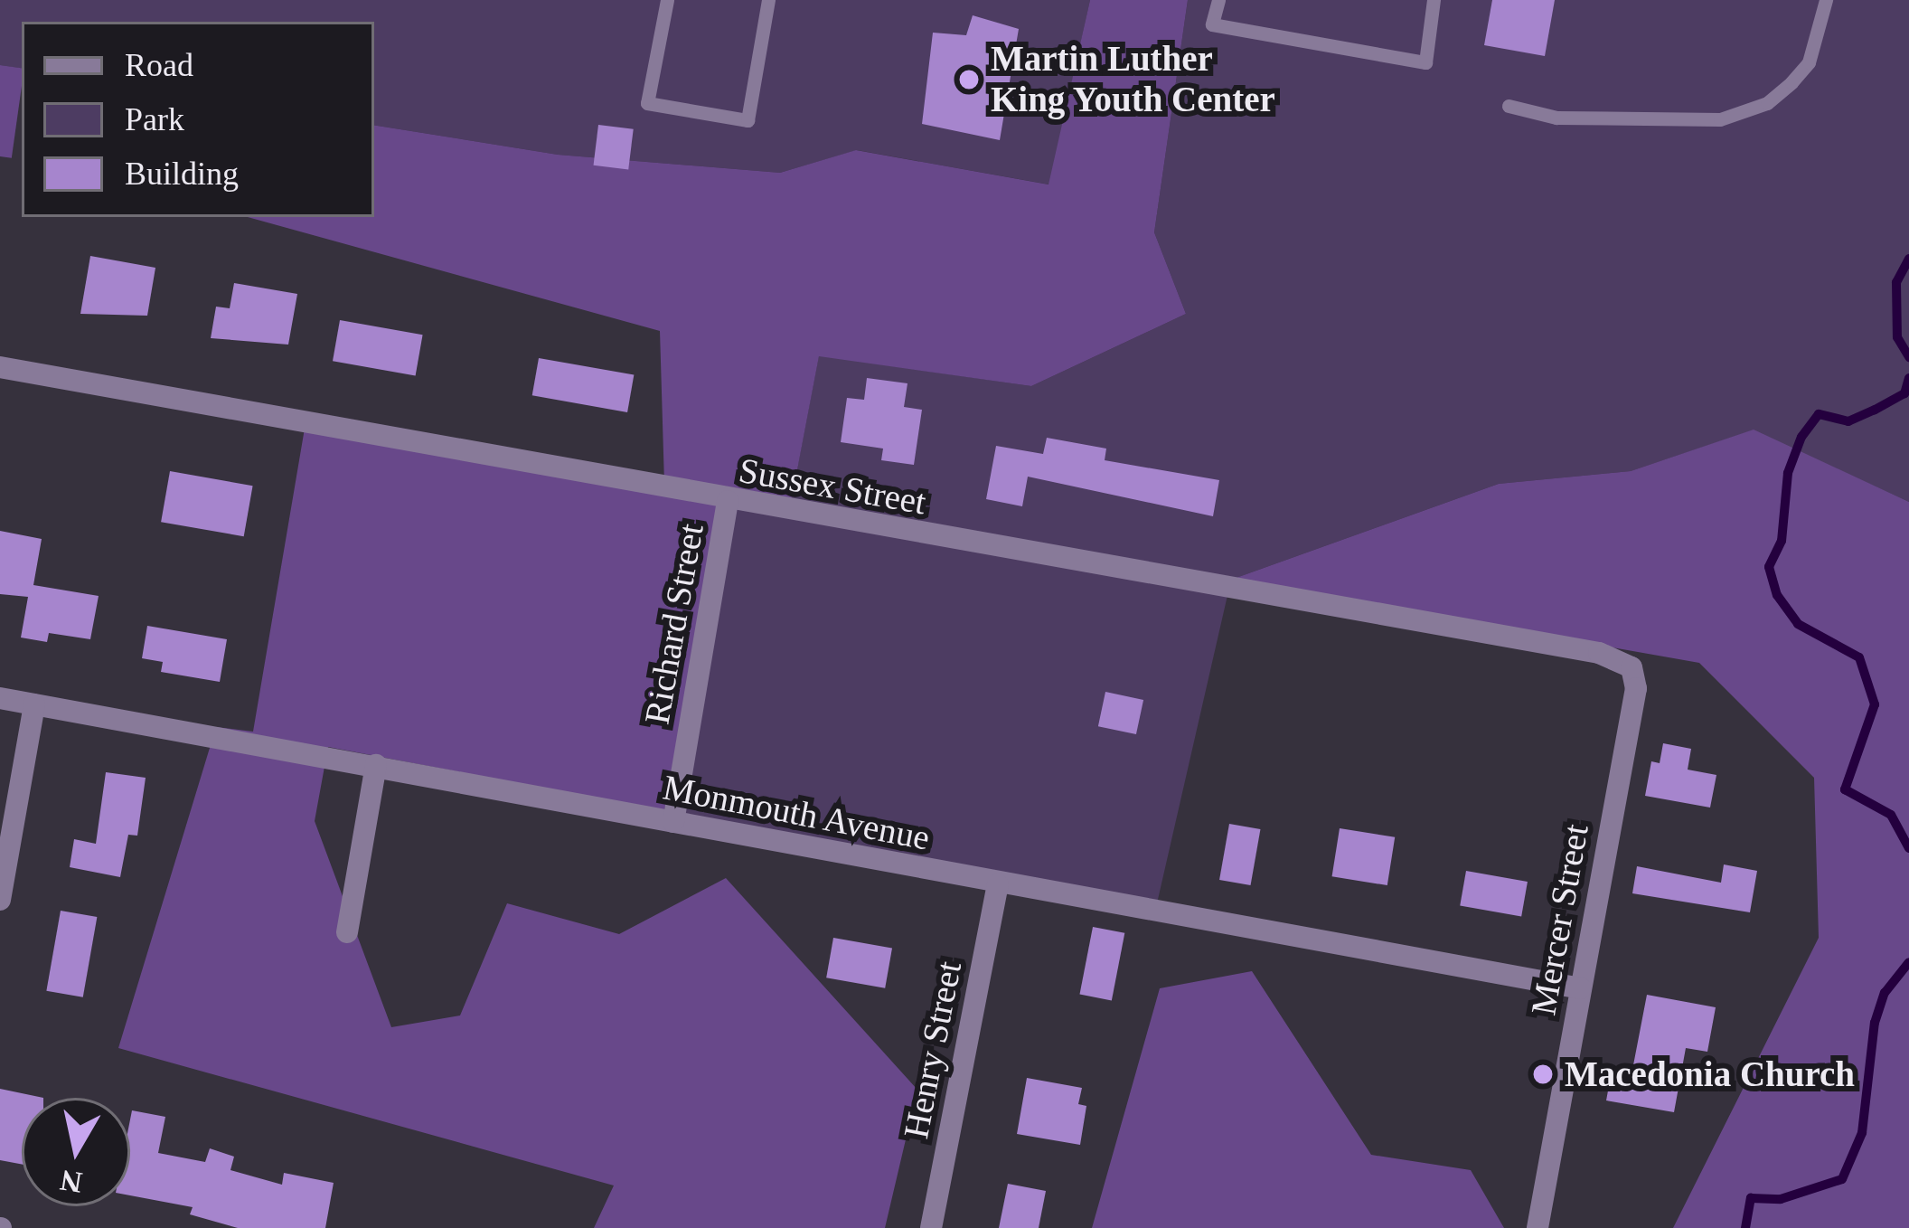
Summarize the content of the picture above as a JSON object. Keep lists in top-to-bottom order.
{
  "streets": {
    "street": [
      "Sussex Street",
      "Richard Street",
      "Monmouth Avenue",
      "Mercer Street",
      "Henry Street"
    ]
  },
  "crossings": [
    ["Sussex Street", "Richard Street"],
    ["Sussex Street", "Mercer Street"],
    ["Richard Street", "Monmouth Avenue"],
    ["Monmouth Avenue", "Mercer Street"],
    ["Monmouth Avenue", "Henry Street"]
  ],
  "places": ["Martin Luther King Youth Center", "Macedonia Church"],
  "legend": ["Road", "Park", "Building"],
  "north": "bottom"
}
